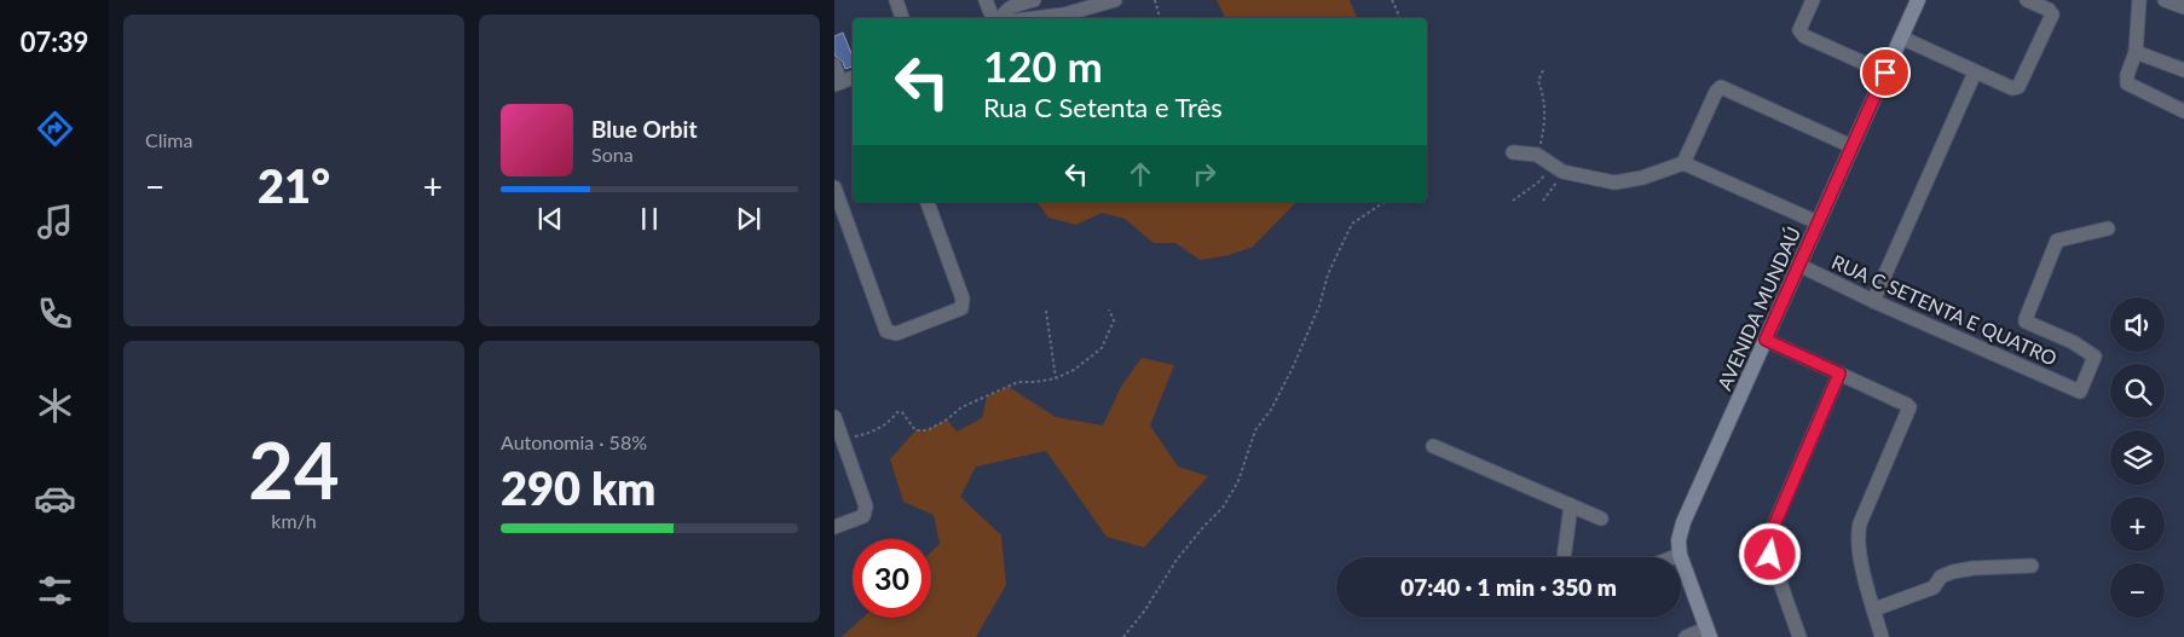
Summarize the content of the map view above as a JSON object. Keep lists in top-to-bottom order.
{
  "streets": {
    "street": ["AVENIDA MUNDAÚ", "RUA C SETENTA E QUATRO"]
  },
  "crossings": [
    ["AVENIDA MUNDAÚ", "RUA C SETENTA E QUATRO"]
  ],
  "page": {
    "tabs": "07:39",
    "tile": [
      "Clima",
      ["24", "km/h"],
      ["Autonomia · 58%", "290 km"]
    ],
    "turn": ["120 m", "Rua C Setenta e Três"],
    "song": ["Blue Orbit", "Sona"],
    "heat": ["−", "21°", "+"],
    "map_buttons": ["+", "−"],
    "limit": "30",
    "trip": "07:40 · 1 min · 350 m"
  }
}
